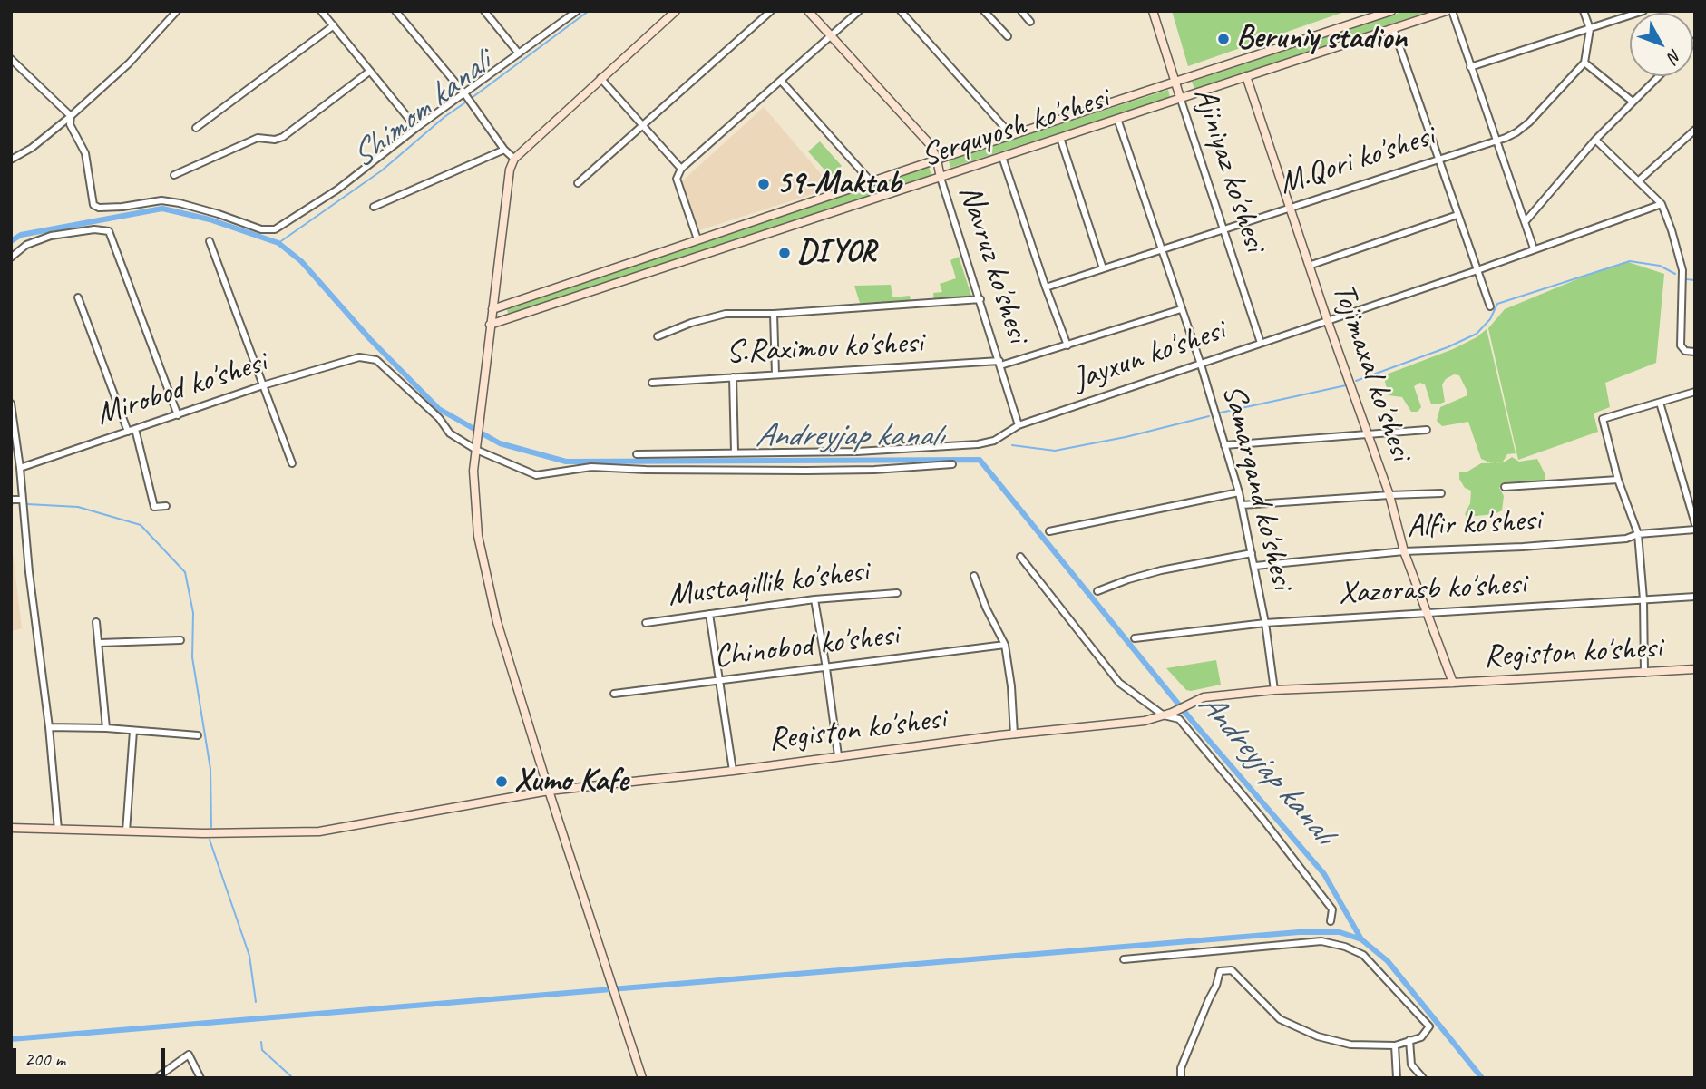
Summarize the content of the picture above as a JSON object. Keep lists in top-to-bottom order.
{
  "streets": {
    "street": [
      "Serquyosh ko'shesi",
      "M.Qori ko'shesi",
      "Ajiniyaz ko'shesi",
      "Navruz ko'shesi",
      "S.Raximov ko'shesi",
      "Jayxun ko'shesi",
      "Tojimaxal ko'shesi",
      "Mirobod ko'shesi",
      "Samarqand ko'shesi",
      "Alfir ko'shesi",
      "Mustaqillik ko'shesi",
      "Xazorasb ko'shesi",
      "Chinobod ko'shesi",
      "Registon ko'shesi"
    ]
  },
  "crossings": [
    ["Serquyosh ko'shesi", "Ajiniyaz ko'shesi"],
    ["Serquyosh ko'shesi", "Navruz ko'shesi"],
    ["Serquyosh ko'shesi", "Tojimaxal ko'shesi"],
    ["Serquyosh ko'shesi", "Samarqand ko'shesi"],
    ["M.Qori ko'shesi", "Ajiniyaz ko'shesi"],
    ["M.Qori ko'shesi", "Tojimaxal ko'shesi"],
    ["M.Qori ko'shesi", "Samarqand ko'shesi"],
    ["Ajiniyaz ko'shesi", "Jayxun ko'shesi"],
    ["Navruz ko'shesi", "S.Raximov ko'shesi"],
    ["Navruz ko'shesi", "Jayxun ko'shesi"],
    ["S.Raximov ko'shesi", "Samarqand ko'shesi"],
    ["Jayxun ko'shesi", "Tojimaxal ko'shesi"],
    ["Jayxun ko'shesi", "Samarqand ko'shesi"],
    ["Tojimaxal ko'shesi", "Alfir ko'shesi"],
    ["Tojimaxal ko'shesi", "Xazorasb ko'shesi"],
    ["Tojimaxal ko'shesi", "Registon ko'shesi"],
    ["Samarqand ko'shesi", "Alfir ko'shesi"],
    ["Samarqand ko'shesi", "Xazorasb ko'shesi"],
    ["Samarqand ko'shesi", "Registon ko'shesi"]
  ],
  "water": ["Shimom kanali", "Andreyjap kanalı"],
  "places": [
    "Beruniy stadion",
    "59-Maktab",
    "DIYOR",
    "Xumo Kafe"
  ],
  "scale_bar": "200 m",
  "north": "bottom right"
}
